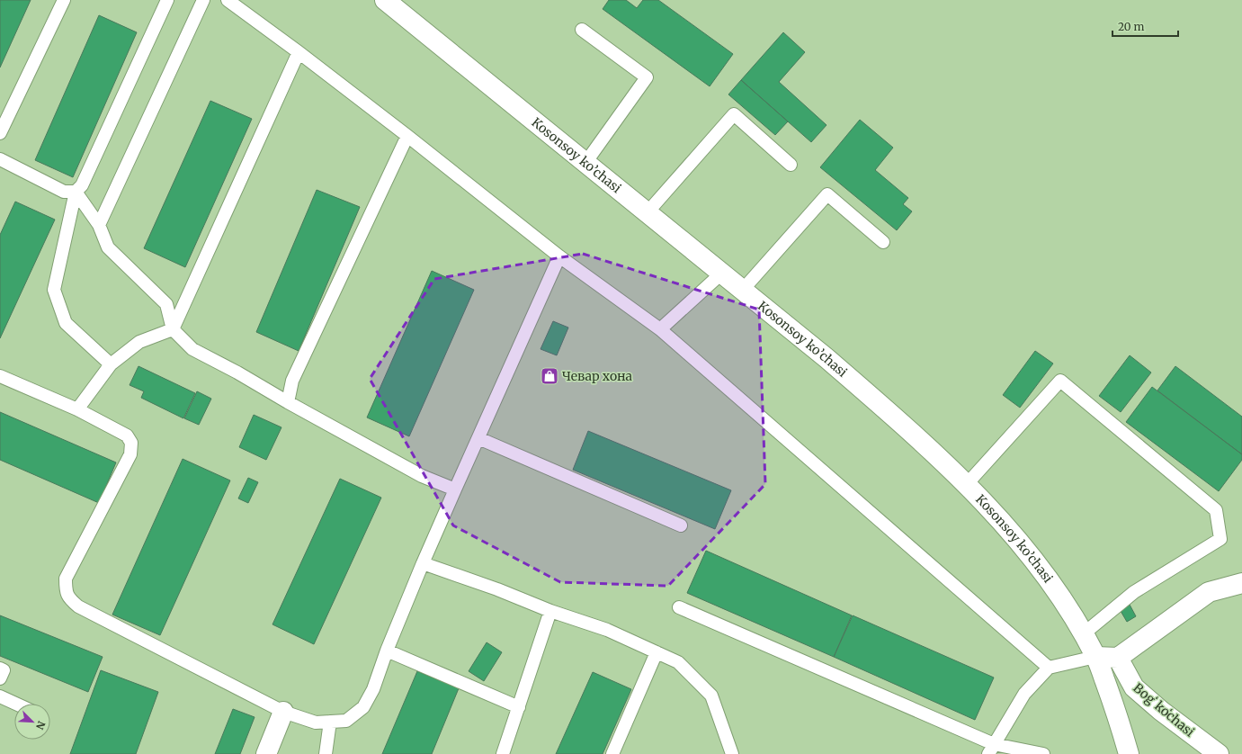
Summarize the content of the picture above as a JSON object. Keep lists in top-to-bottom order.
{
  "streets": {
    "main road": ["Kosonsoy ko’chasi", "Bogʻ koʻchasi"]
  },
  "places": {
    "shop": ["Чевар хона"]
  },
  "scale_bar": "20 m",
  "north": "bottom right"
}
